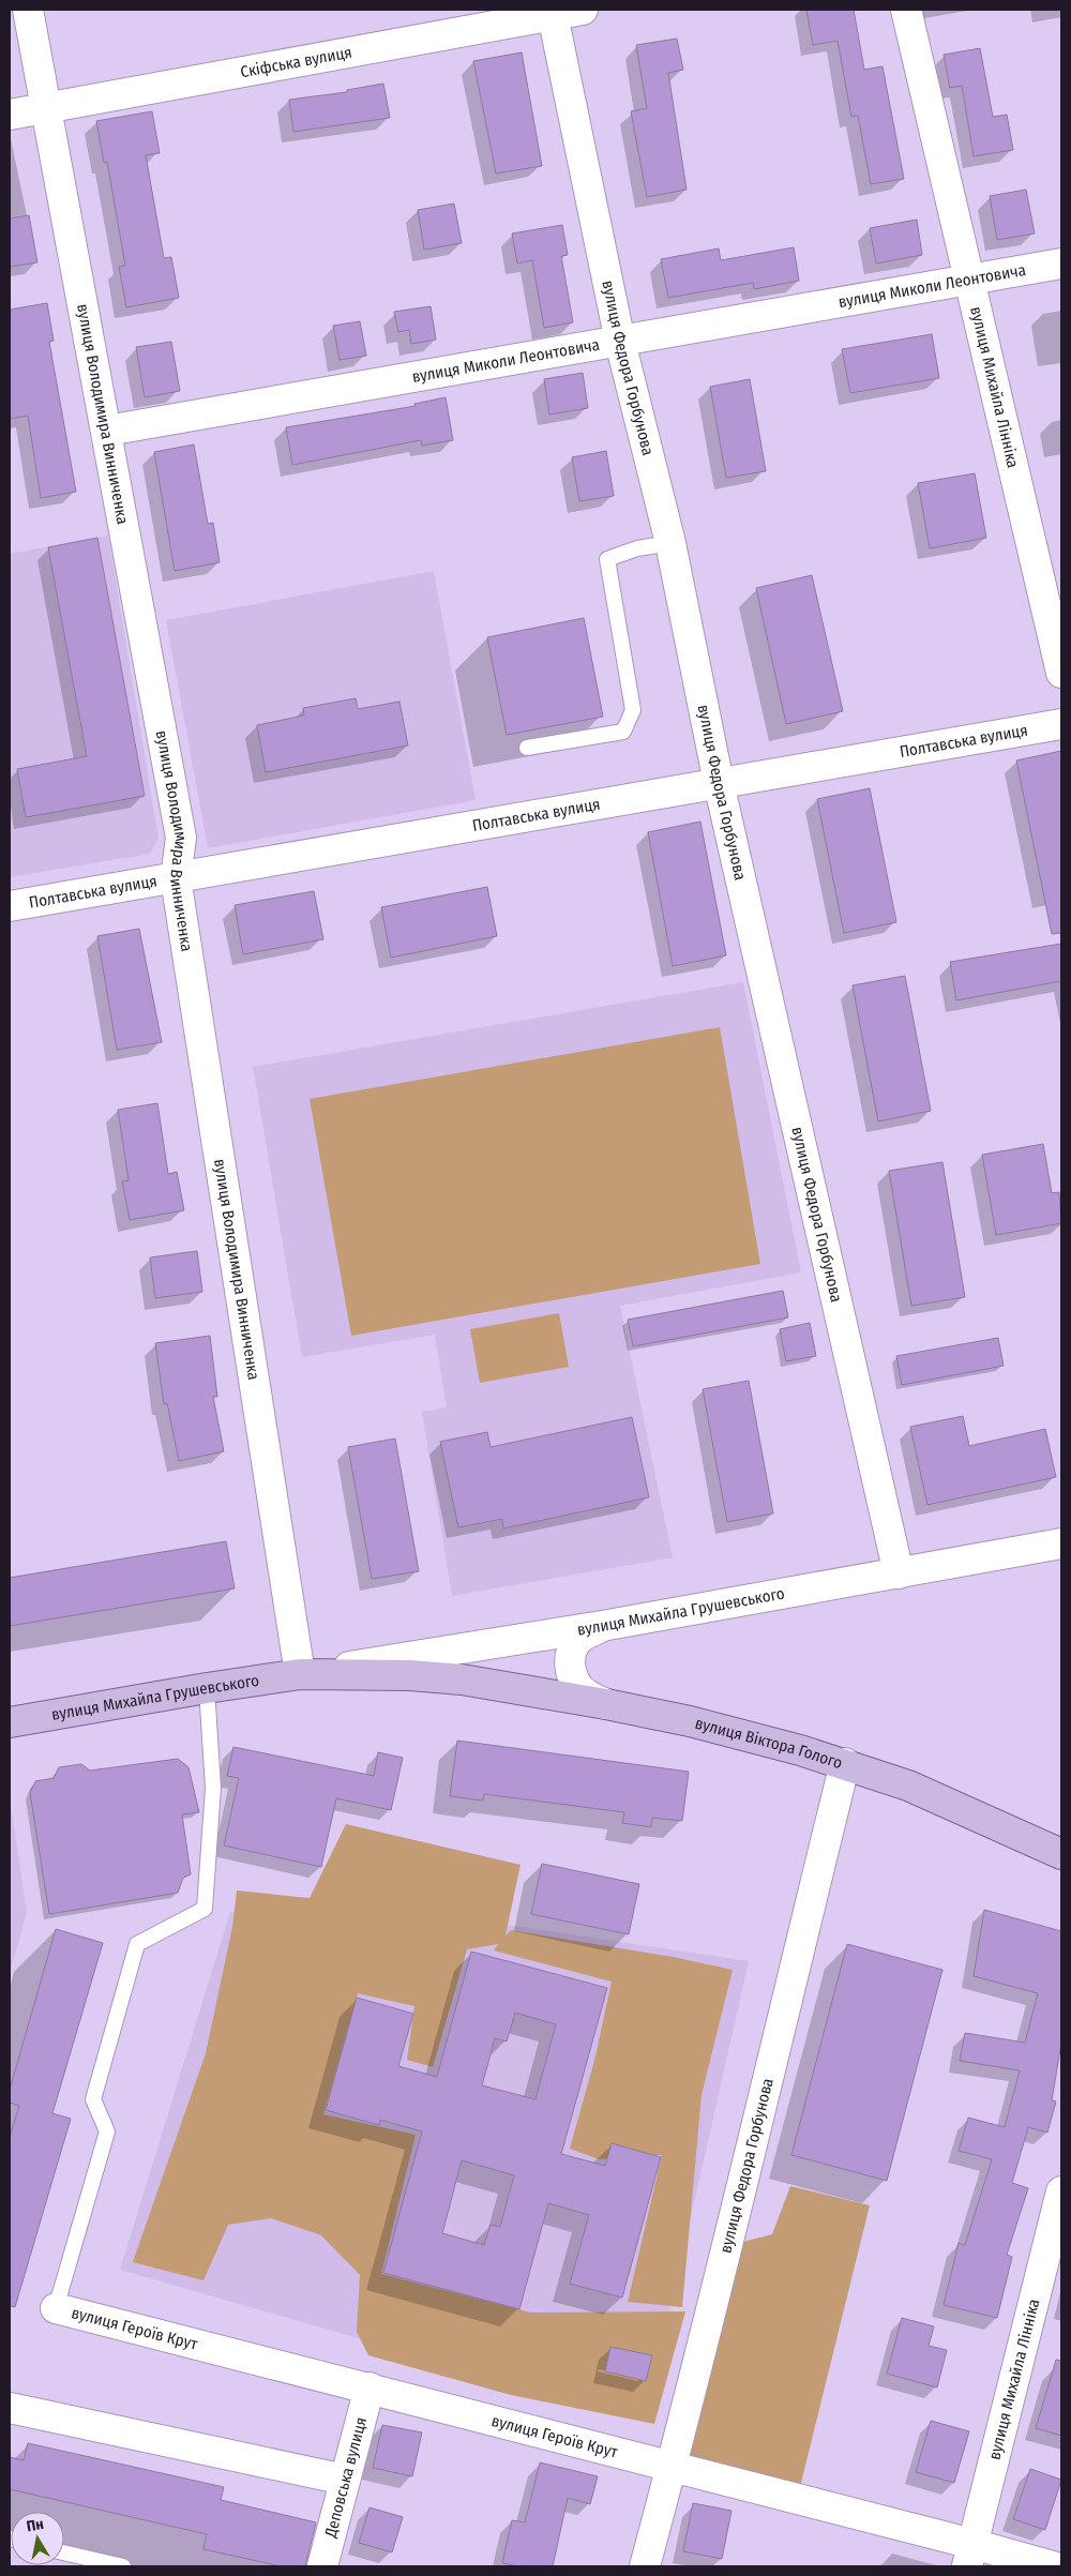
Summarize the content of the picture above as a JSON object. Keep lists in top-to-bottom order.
{
  "streets": {
    "main road": ["вулиця Михайла Грушевського", "вулиця Віктора Голого"],
    "street": [
      "Скіфська вулиця",
      "вулиця Миколи Леонтовича",
      "вулиця Федора Горбунова",
      "вулиця Михайла Лінніка",
      "вулиця Володимира Винниченка",
      "Полтавська вулиця",
      "вулиця Героїв Крут",
      "Деповська вулиця"
    ]
  },
  "crossings": [
    ["Скіфська вулиця", "вулиця Федора Горбунова"],
    ["Скіфська вулиця", "вулиця Володимира Винниченка"],
    ["вулиця Миколи Леонтовича", "вулиця Федора Горбунова"],
    ["вулиця Миколи Леонтовича", "вулиця Михайла Лінніка"],
    ["вулиця Миколи Леонтовича", "вулиця Володимира Винниченка"],
    ["вулиця Федора Горбунова", "Полтавська вулиця"],
    ["вулиця Федора Горбунова", "вулиця Михайла Грушевського"],
    ["вулиця Федора Горбунова", "вулиця Віктора Голого"],
    ["вулиця Федора Горбунова", "вулиця Героїв Крут"],
    ["вулиця Михайла Лінніка", "вулиця Героїв Крут"],
    ["вулиця Володимира Винниченка", "Полтавська вулиця"],
    ["вулиця Володимира Винниченка", "вулиця Михайла Грушевського"],
    ["вулиця Михайла Грушевського", "вулиця Віктора Голого"],
    ["вулиця Героїв Крут", "Деповська вулиця"]
  ],
  "north": "top"
}
